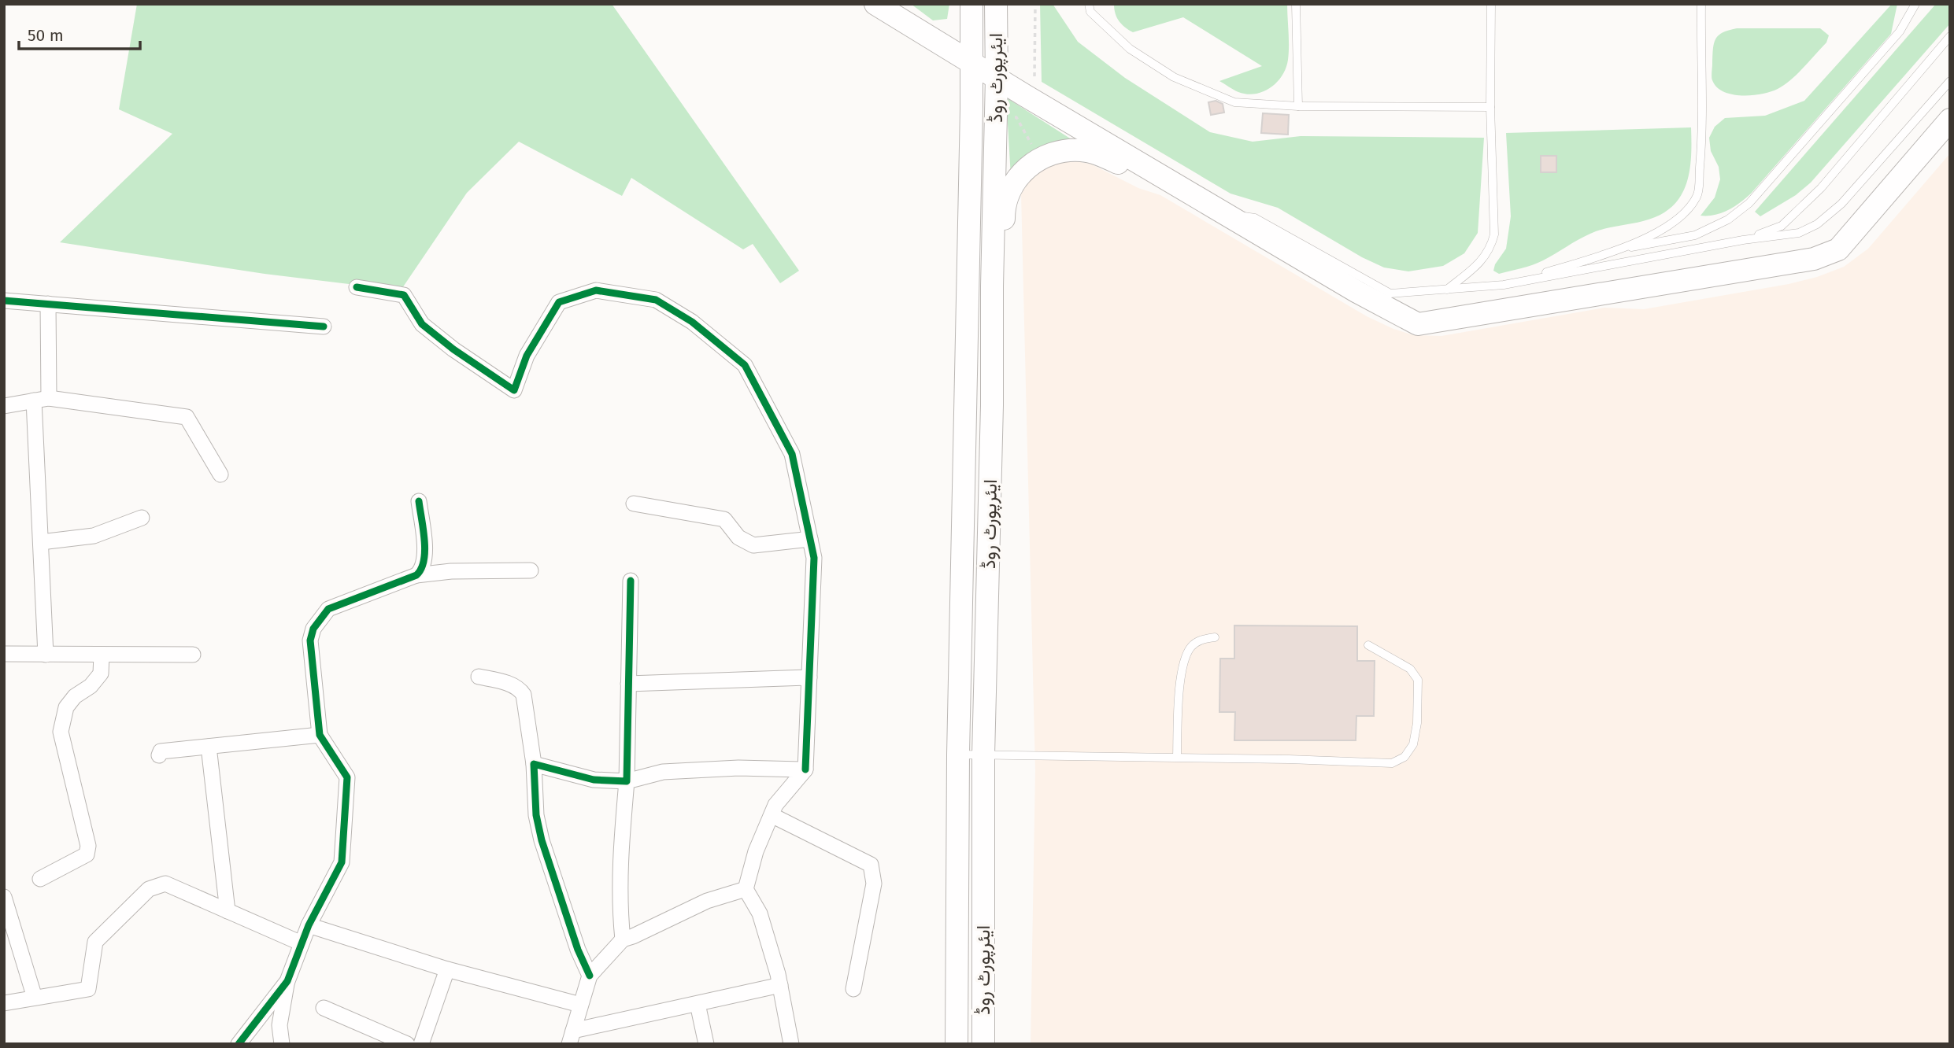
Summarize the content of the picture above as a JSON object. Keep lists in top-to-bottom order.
{
  "streets": {
    "main road": ["ایئرپورٹ روڈ"]
  },
  "scale_bar": "50 m"
}
